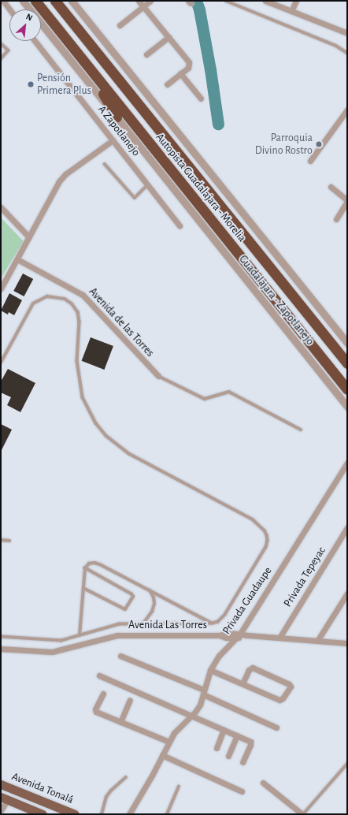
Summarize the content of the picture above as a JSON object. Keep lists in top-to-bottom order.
{
  "streets": {
    "highway": ["Autopista Guadalajara - Morelia"],
    "main road": ["Avenida Tonalá"],
    "street": [
      "A Zapotlanejo",
      "Guadalajara - Zapotlanejo",
      "Avenida de las Torres",
      "Privada Tepeyac",
      "Privada Guadaupe",
      "Avenida Las Torres"
    ]
  },
  "crossings": [
    ["Privada Tepeyac", "Avenida Las Torres"],
    ["Privada Guadaupe", "Avenida Las Torres"]
  ],
  "places": ["Pensión Primera Plus", "Parroquia Divino Rostro"],
  "north": "top right"
}
